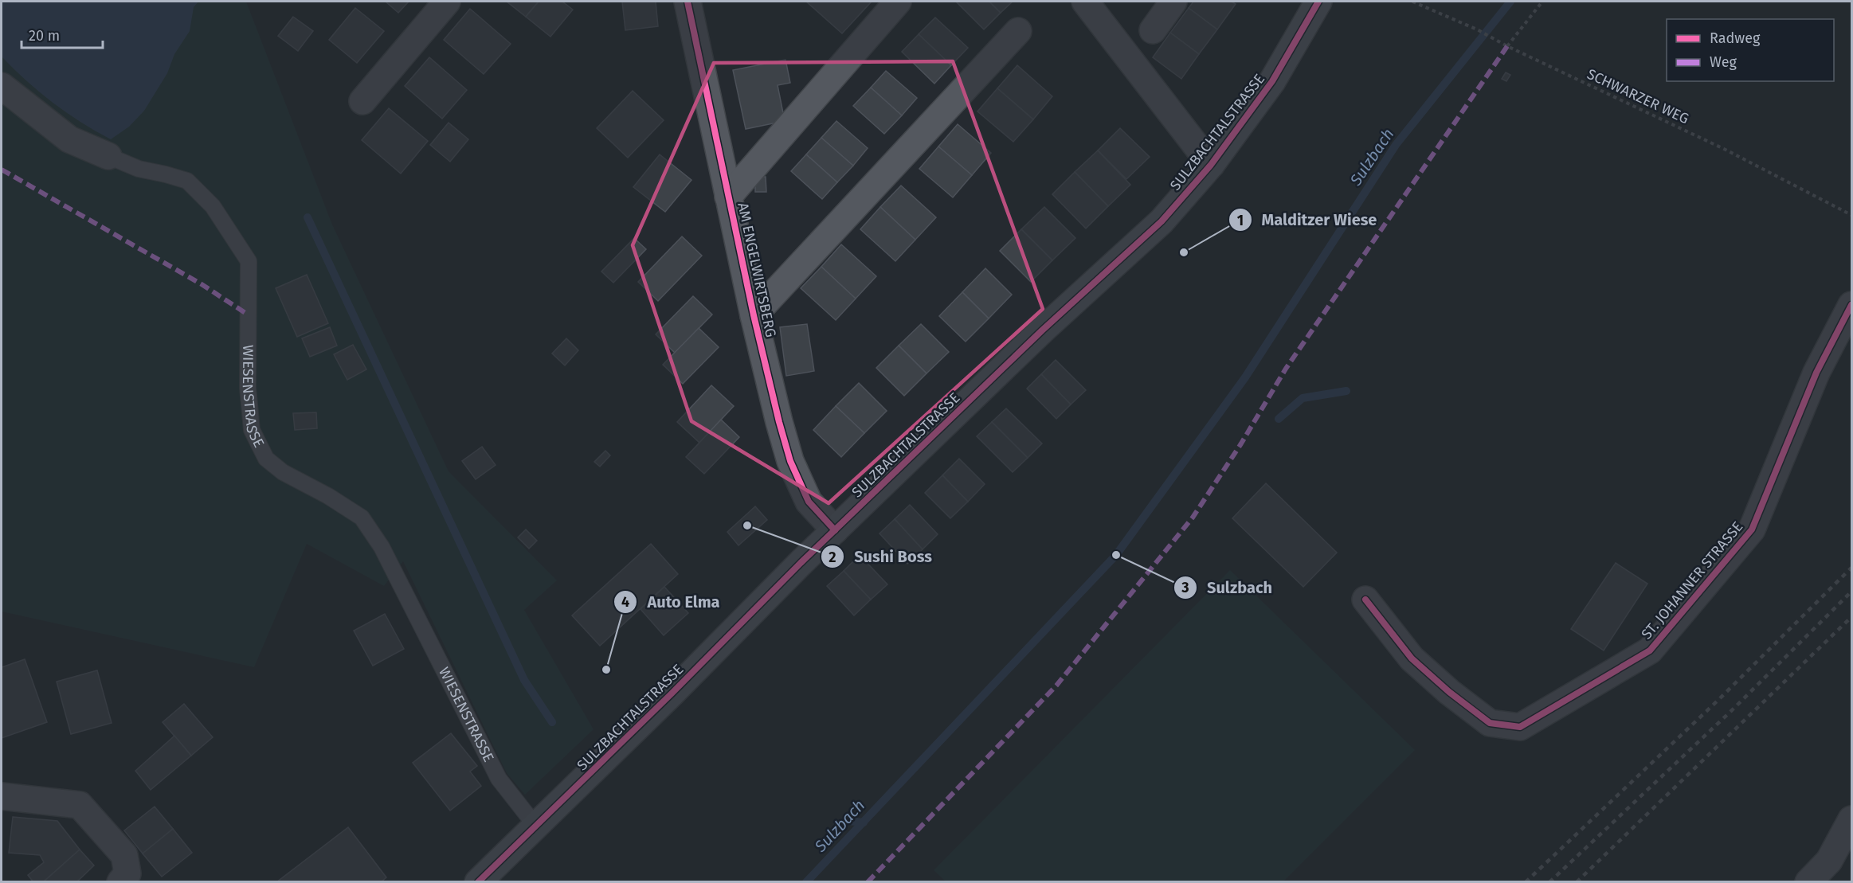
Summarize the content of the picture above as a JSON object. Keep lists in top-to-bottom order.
{
  "streets": {
    "main road": ["SULZBACHTALSTRASSE"],
    "street": ["AM ENGELWIRTSBERG", "WIESENSTRASSE", "ST. JOHANNER STRASSE"],
    "path": ["SCHWARZER WEG"]
  },
  "crossings": [
    ["SULZBACHTALSTRASSE", "AM ENGELWIRTSBERG"],
    ["SULZBACHTALSTRASSE", "WIESENSTRASSE"]
  ],
  "water": ["Sulzbach"],
  "places": [
    "Malditzer Wiese",
    "Sushi Boss",
    "Sulzbach",
    "Auto Elma"
  ],
  "legend": ["Radweg", "Weg"],
  "scale_bar": "20 m"
}
